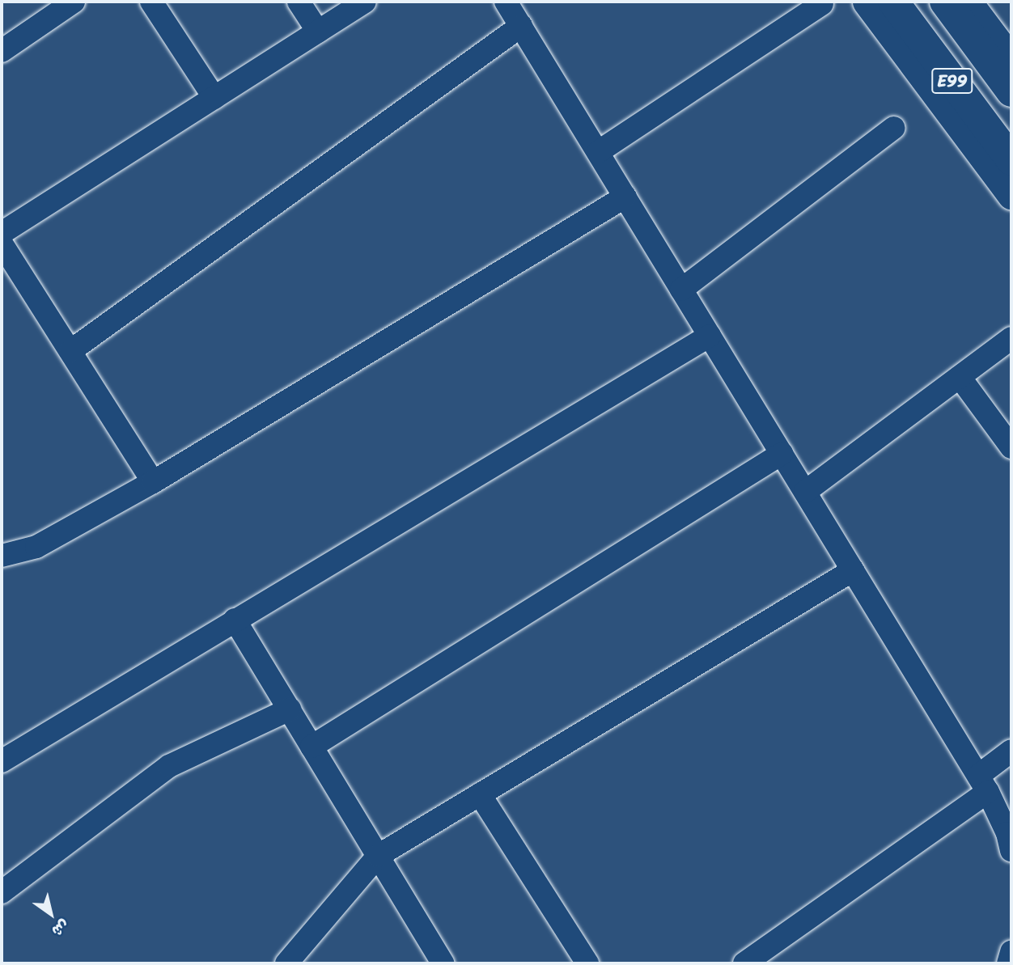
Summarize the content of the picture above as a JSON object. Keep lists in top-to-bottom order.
{
  "streets": {
    "highway": ["E99"]
  },
  "north": "bottom right"
}
